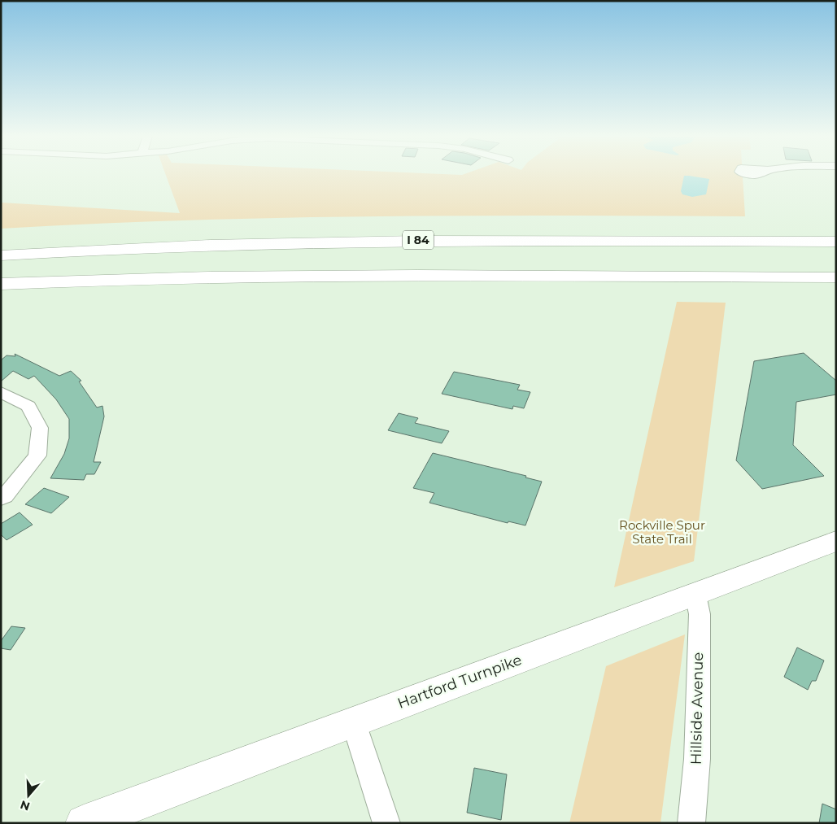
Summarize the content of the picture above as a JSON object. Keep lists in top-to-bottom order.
{
  "streets": {
    "main road": ["I 84", "Hartford Turnpike"],
    "street": ["Hillside Avenue"]
  },
  "crossings": [
    ["Hartford Turnpike", "Hillside Avenue"]
  ],
  "parks": ["Rockville Spur State Trail"],
  "north": "bottom"
}
